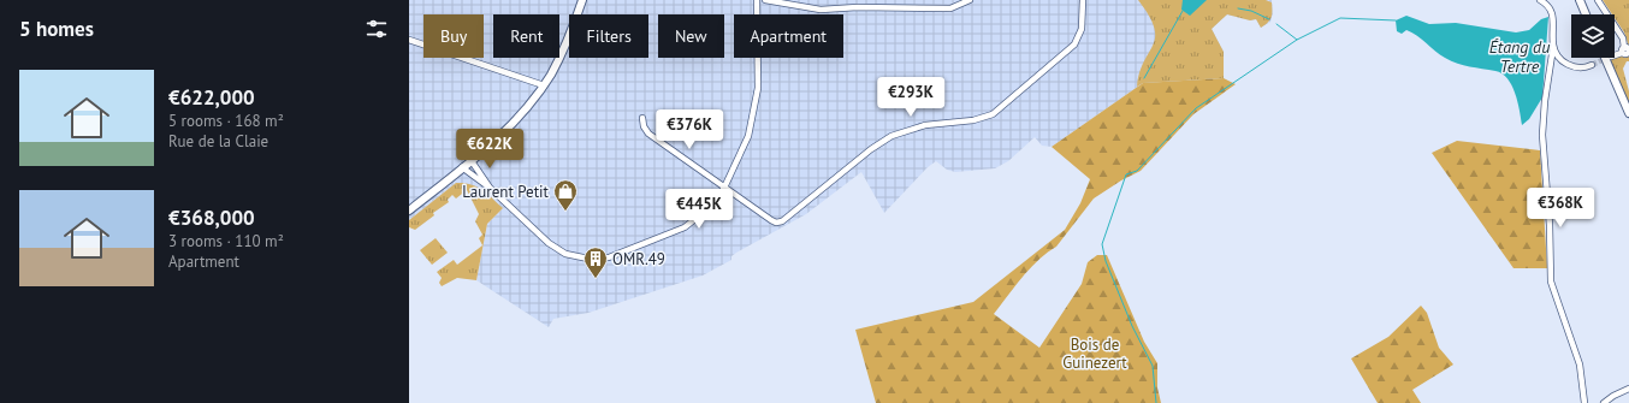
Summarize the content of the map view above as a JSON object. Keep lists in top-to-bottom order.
{
  "water": ["Étang du Tertre"],
  "parks": ["Bois de Guinezert"],
  "places": {
    "shop": ["Laurent Petit"],
    "building": ["OMR.49"]
  },
  "page": {
    "heading": "5 homes",
    "chip": [
      "Buy",
      "Rent",
      "Filters",
      "New",
      "Apartment"
    ],
    "list": [
      {
        "name": "€622,000",
        "note": "5 rooms · 168 m² · Rue de la Claie"
      },
      {
        "name": "€368,000",
        "note": "3 rooms · 110 m² · Apartment"
      }
    ],
    "price": [
      "€293K",
      "€376K",
      "€622K",
      "€368K",
      "€445K"
    ]
  }
}
